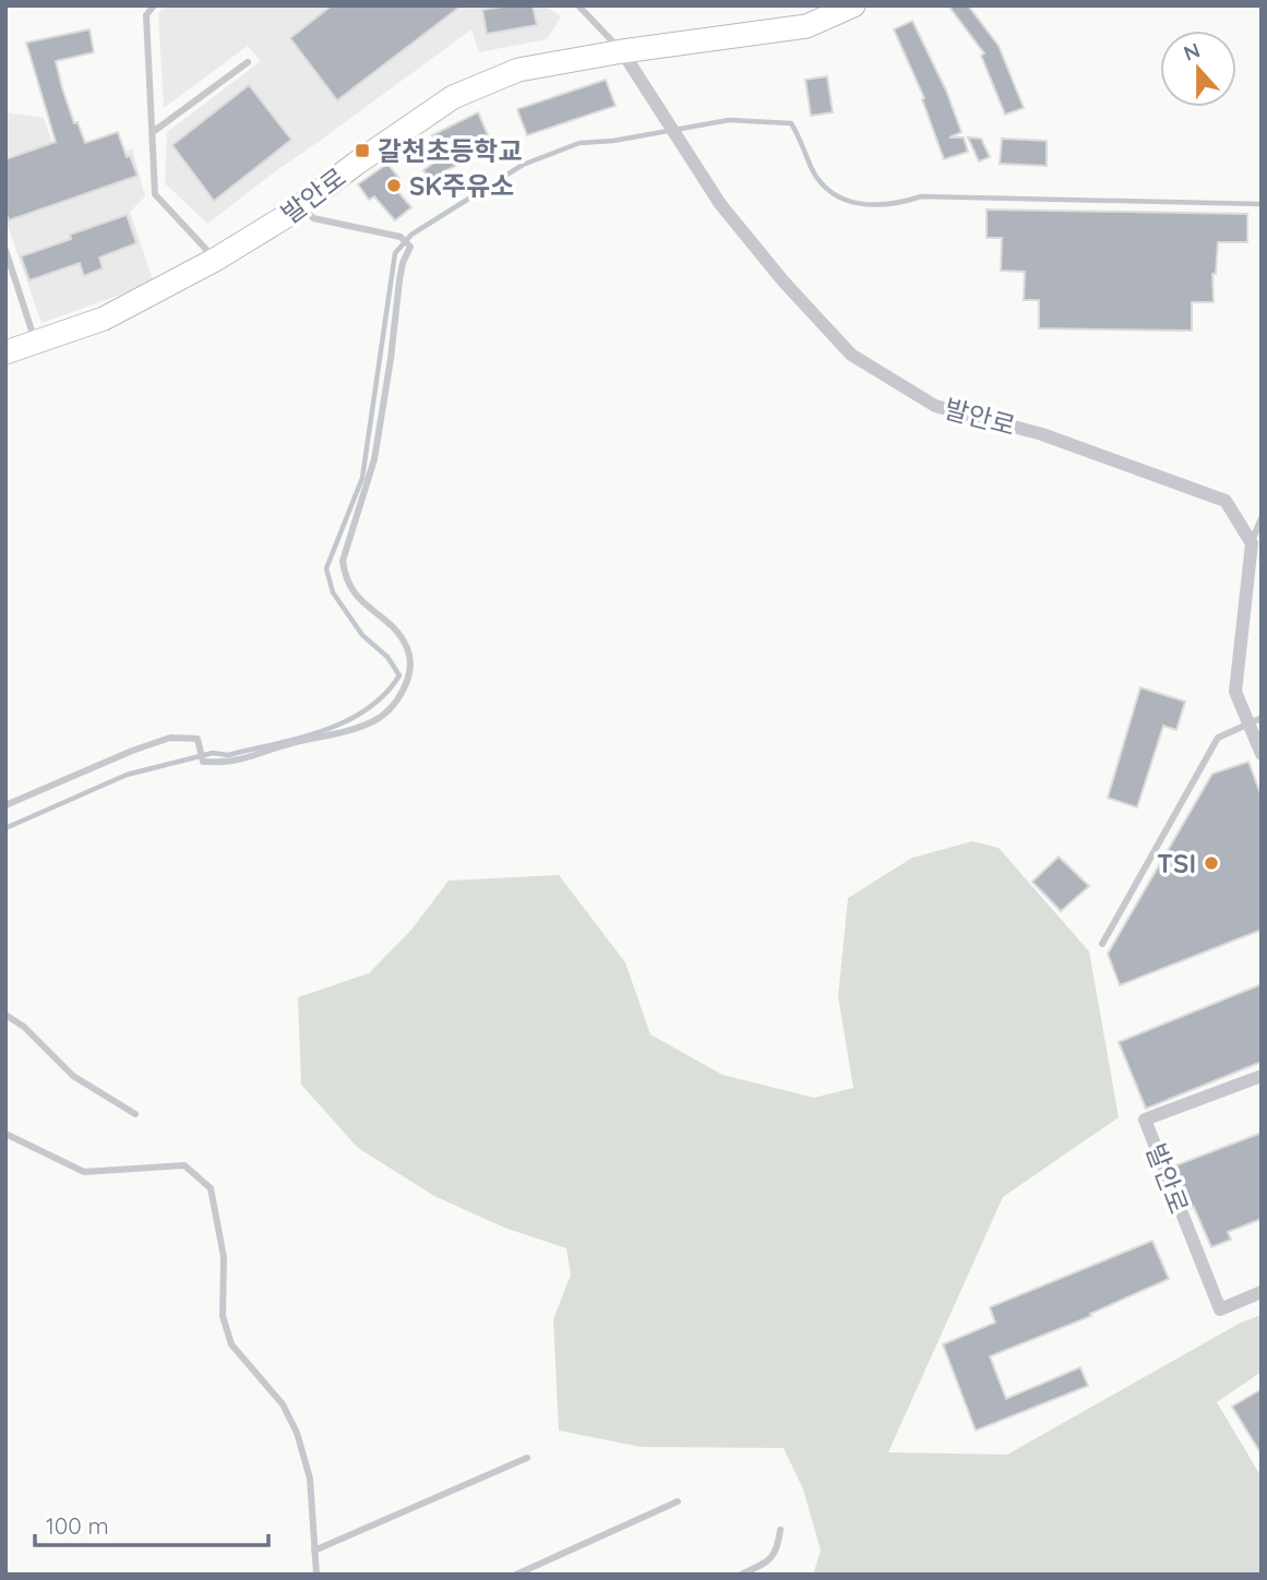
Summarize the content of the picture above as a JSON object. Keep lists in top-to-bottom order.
{
  "streets": {
    "main road": ["발안로"]
  },
  "places": {
    "transit": ["갈천초등학교"],
    "other": ["SK주유소", "TSI"]
  },
  "scale_bar": "100 m",
  "north": "top"
}
